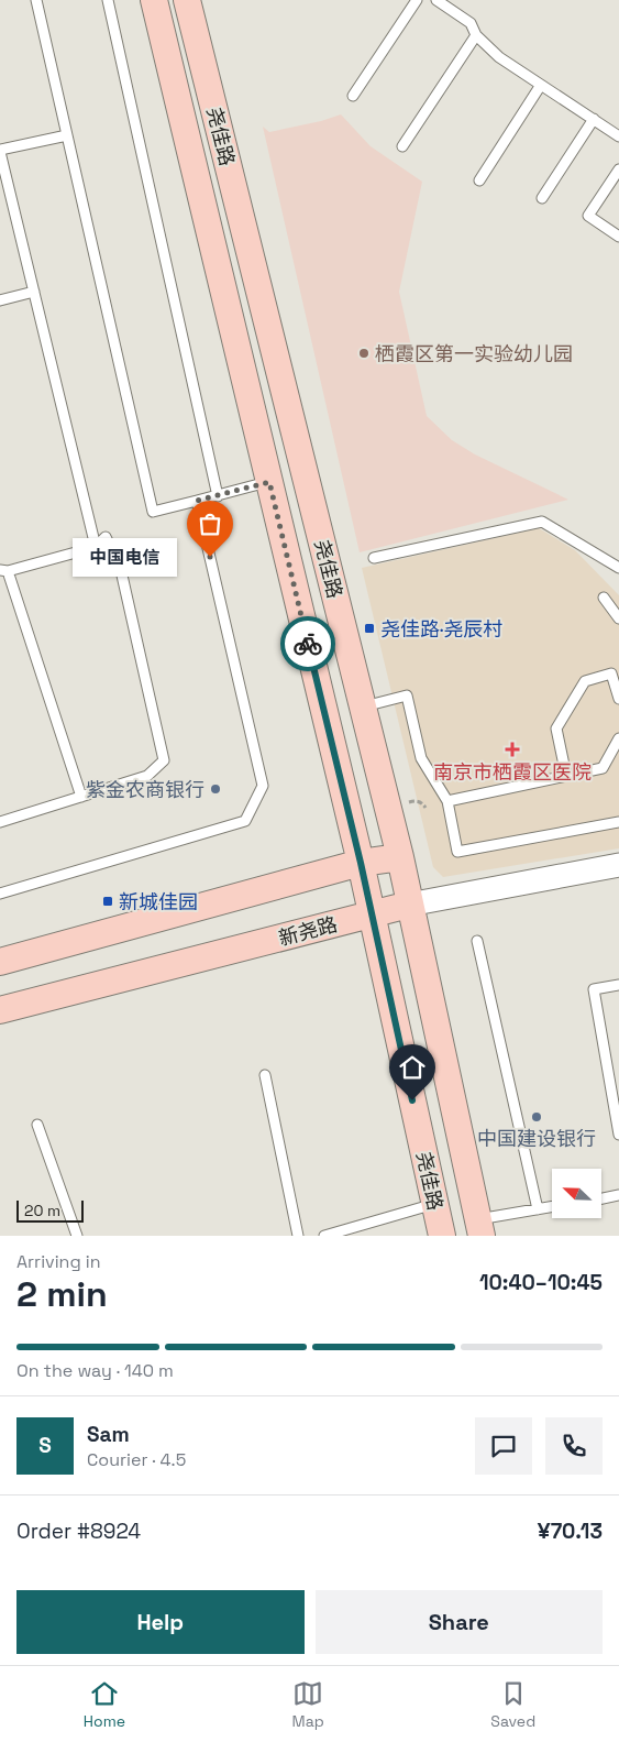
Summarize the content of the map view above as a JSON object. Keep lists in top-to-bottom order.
{
  "streets": {
    "main road": ["尧佳路", "新尧路"]
  },
  "crossings": [
    ["尧佳路", "新尧路"]
  ],
  "places": {
    "other": [
      "栖霞区第一实验幼儿园",
      "中国电信",
      "紫金农商银行",
      "中国建设银行"
    ],
    "transit": ["尧佳路·尧辰村", "新城佳园"],
    "health": ["南京市栖霞区医院"]
  },
  "scale_bar": "20 m",
  "north": "top left",
  "page": {
    "bubble": "中国电信",
    "scale": "20 m",
    "heading": ["2 min", "Arriving in", "10:40–10:45"],
    "panel": [
      "Sam",
      "Courier · 4.5",
      "Order #8924",
      "¥70.13"
    ],
    "bar": "On the way · 140 m",
    "round": "S",
    "buttons": ["Help", "Share"],
    "tabs": ["Home", "Map", "Saved"]
  }
}
